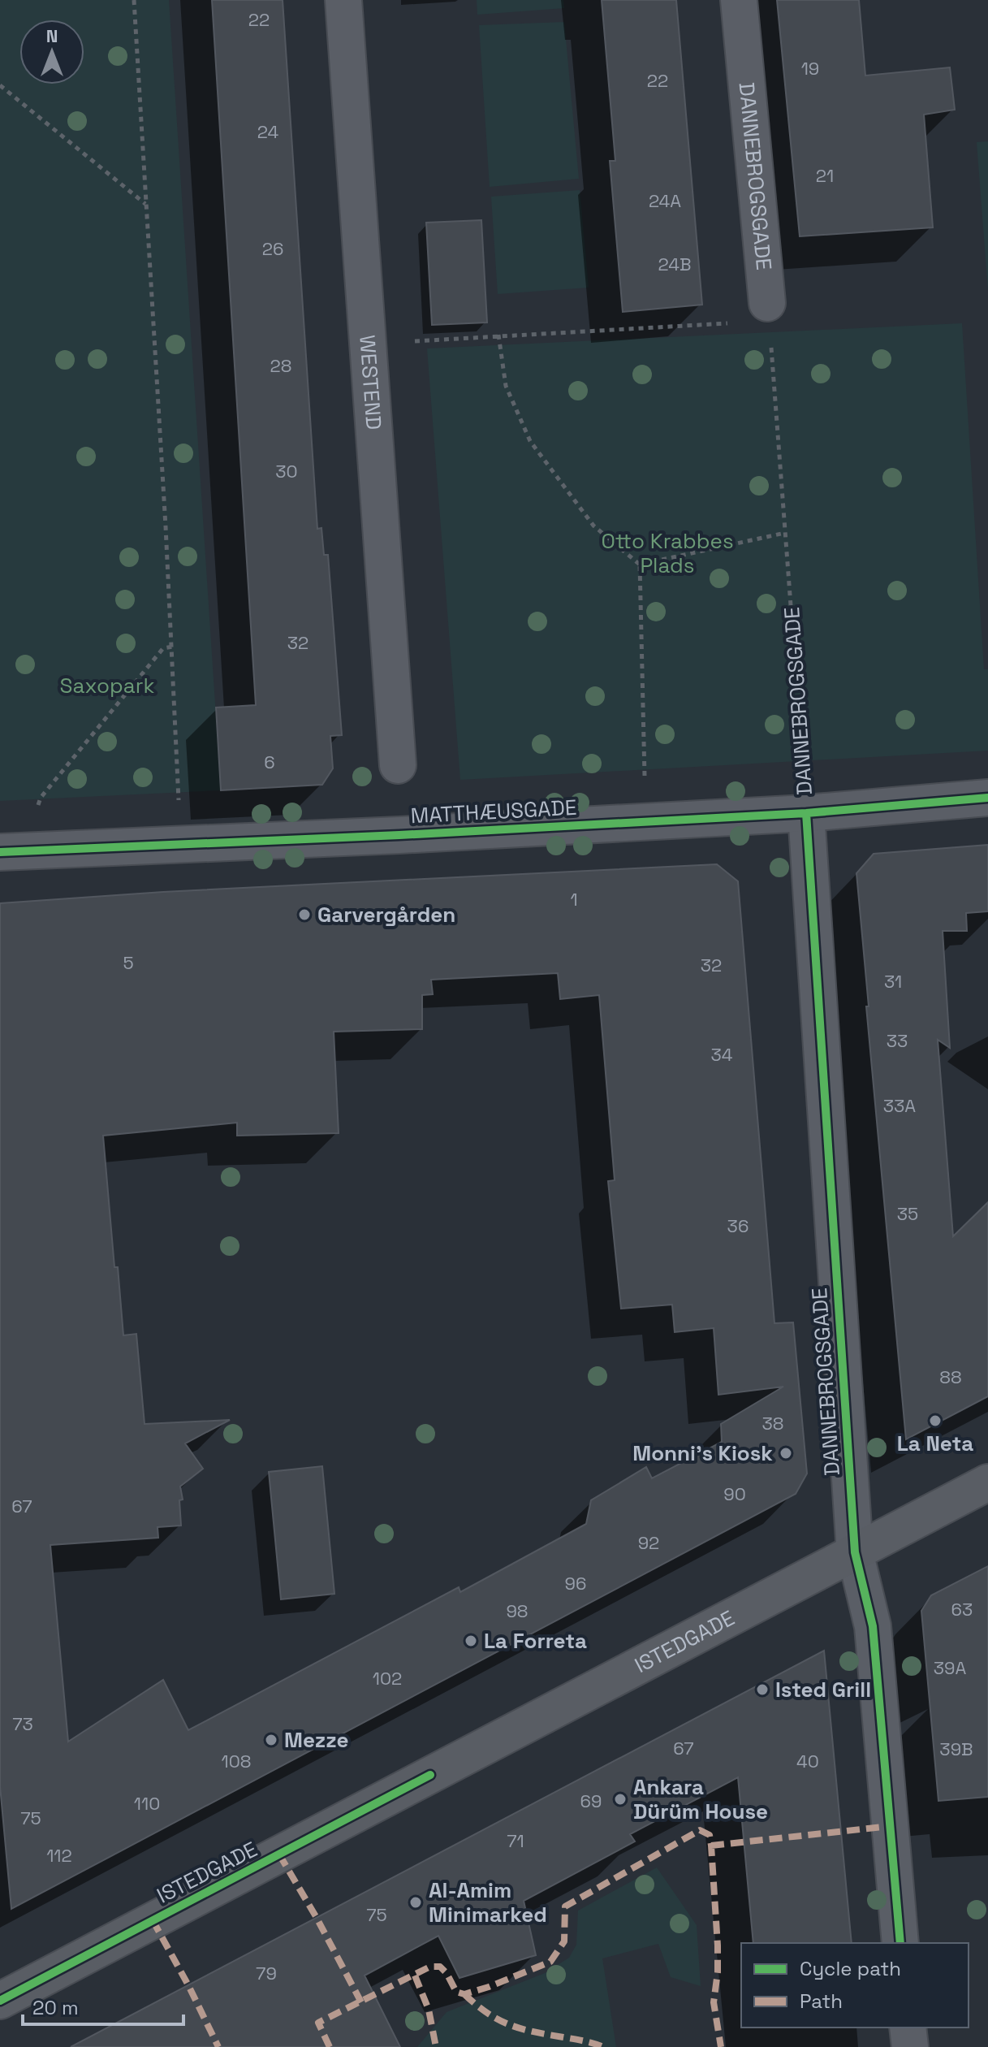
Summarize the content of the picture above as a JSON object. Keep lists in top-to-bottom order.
{
  "streets": {
    "street": [
      "DANNEBROGSGADE",
      "WESTEND",
      "MATTHÆUSGADE",
      "ISTEDGADE"
    ]
  },
  "crossings": [
    ["DANNEBROGSGADE", "MATTHÆUSGADE"],
    ["DANNEBROGSGADE", "ISTEDGADE"]
  ],
  "parks": ["Otto Krabbes Plads", "Saxopark"],
  "places": [
    "Garvergården",
    "La Neta",
    "Monni's Kiosk",
    "La Forreta",
    "Isted Grill",
    "Mezze",
    "Ankara Dürüm House",
    "Al-Amim Minimarked"
  ],
  "house_numbers": [
    "22",
    "19",
    "22",
    "24",
    "21",
    "24A",
    "26",
    "24B",
    "28",
    "30",
    "32",
    "6",
    "1",
    "5",
    "32",
    "31",
    "33",
    "34",
    "33A",
    "35",
    "36",
    "88",
    "38",
    "90",
    "67",
    "92",
    "96",
    "63",
    "98",
    "39A",
    "102",
    "73",
    "67",
    "39B",
    "108",
    "40",
    "69",
    "110",
    "75",
    "71",
    "112",
    "75",
    "79"
  ],
  "legend": ["Cycle path", "Path"],
  "scale_bar": "20 m",
  "north": "top"
}
